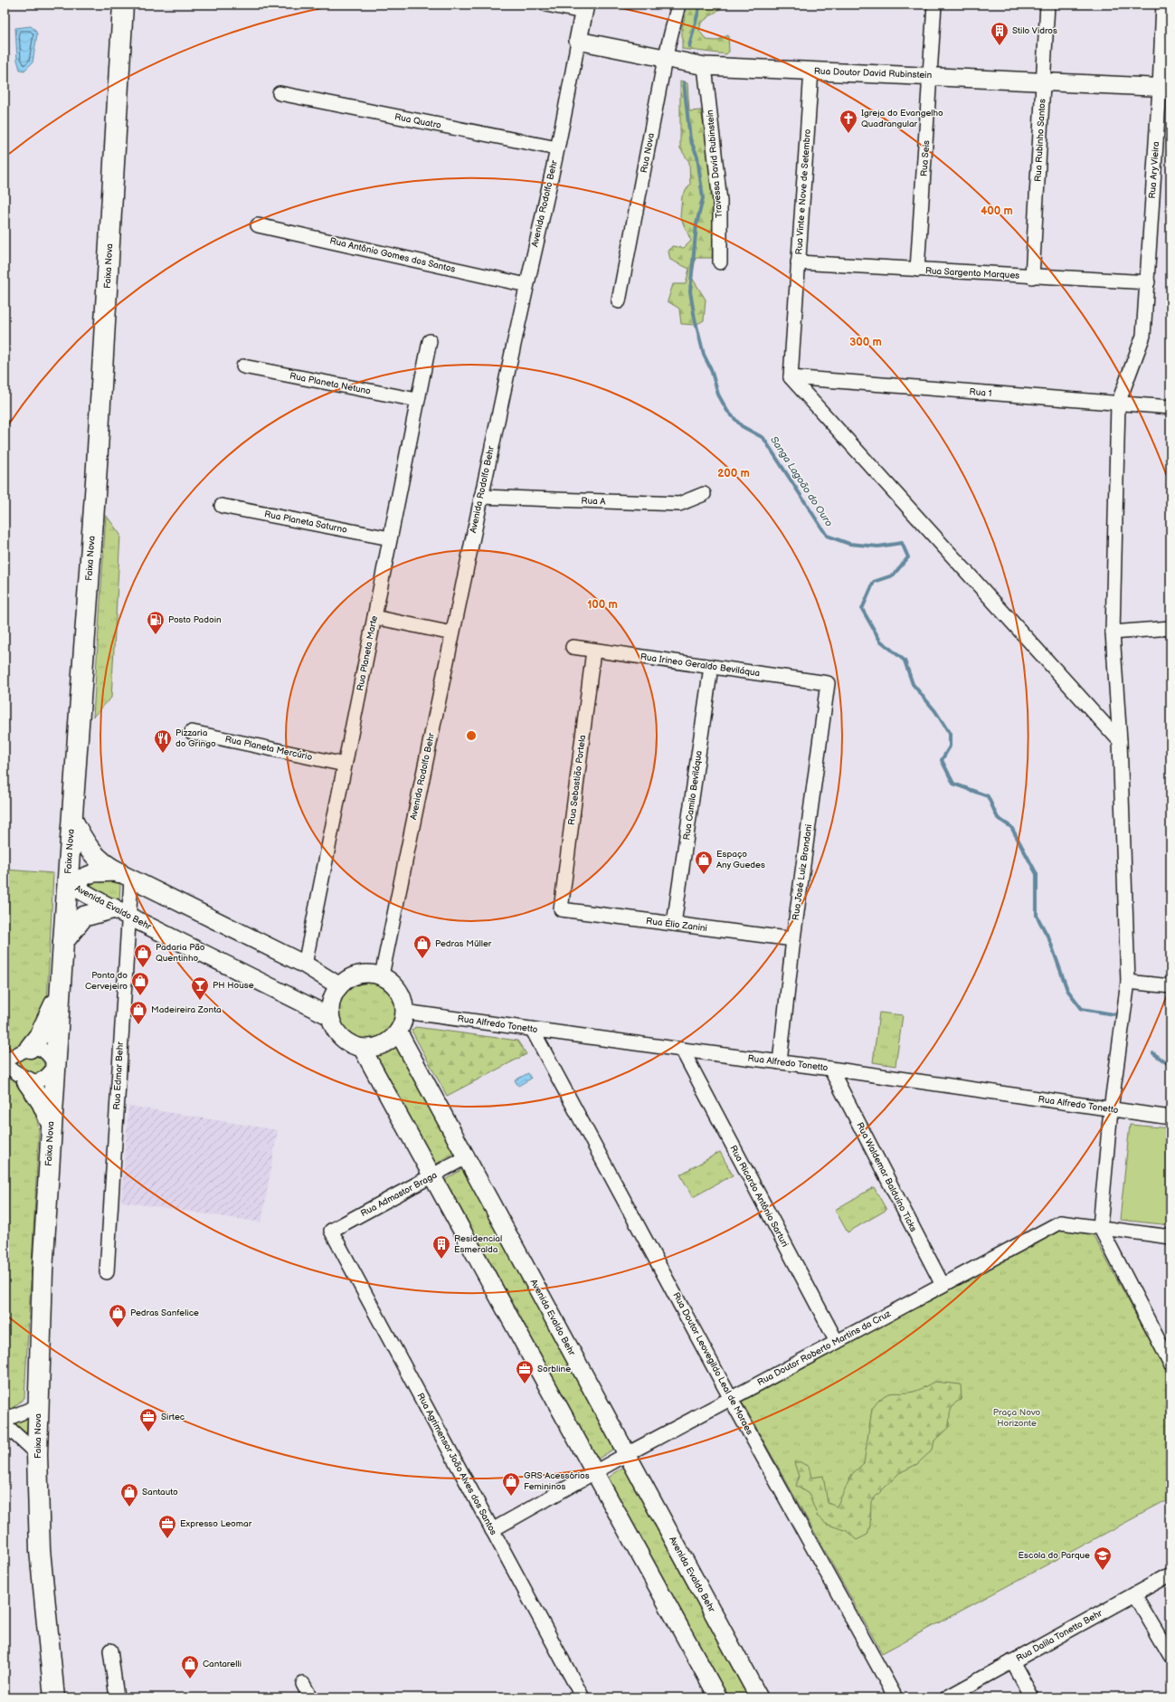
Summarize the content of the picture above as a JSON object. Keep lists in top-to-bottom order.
{
  "streets": {
    "highway": ["Faixa Nova"],
    "street": [
      "Rua Doutor David Rubinstein",
      "Rua Quatro",
      "Rua Rubinho Santos",
      "Rua Nova",
      "Rua Seis",
      "Travessa David Rubinstein",
      "Rua Ary Vieira",
      "Rua Vinte e Nove de Setembro",
      "Avenida Rodolfo Behr",
      "Rua Antônio Gomes dos Santos",
      "Rua Sargento Marques",
      "Rua Planeta Netuno",
      "Rua 1",
      "Rua A",
      "Rua Planeta Saturno",
      "Rua Planeta Marte",
      "Rua Irineo Geraldo Beviláqua",
      "Rua Planeta Mercúrio",
      "Rua Sebastião Portela",
      "Rua Camilo Beviláqua",
      "Rua José Luiz Brondani",
      "Avenida Evaldo Behr",
      "Rua Élio Zanini",
      "Rua Alfredo Tonetto",
      "Rua Edmar Behr",
      "Rua Waldemar Balduíno Ticks",
      "Rua Admastor Braga",
      "Rua Ricardo Antônio Sarturi",
      "Rua Doutor Roberto Martins da Cruz",
      "Rua Doutor Leovegildo Leal de Moraes",
      "Rua Agrimensor João Alves dos Santos",
      "Rua Dalila Tonetto Behr"
    ]
  },
  "crossings": [
    ["Rua Doutor David Rubinstein", "Rua Rubinho Santos"],
    ["Rua Doutor David Rubinstein", "Rua Nova"],
    ["Rua Doutor David Rubinstein", "Rua Seis"],
    ["Rua Doutor David Rubinstein", "Travessa David Rubinstein"],
    ["Rua Doutor David Rubinstein", "Rua Ary Vieira"],
    ["Rua Doutor David Rubinstein", "Rua Vinte e Nove de Setembro"],
    ["Rua Doutor David Rubinstein", "Avenida Rodolfo Behr"],
    ["Rua Quatro", "Avenida Rodolfo Behr"],
    ["Rua Rubinho Santos", "Rua Sargento Marques"],
    ["Rua Seis", "Rua Sargento Marques"],
    ["Rua Ary Vieira", "Rua Sargento Marques"],
    ["Rua Ary Vieira", "Rua 1"],
    ["Rua Ary Vieira", "Rua Alfredo Tonetto"],
    ["Rua Ary Vieira", "Rua Doutor Roberto Martins da Cruz"],
    ["Rua Vinte e Nove de Setembro", "Rua Sargento Marques"],
    ["Rua Vinte e Nove de Setembro", "Rua 1"],
    ["Avenida Rodolfo Behr", "Rua Antônio Gomes dos Santos"],
    ["Avenida Rodolfo Behr", "Rua A"],
    ["Avenida Rodolfo Behr", "Avenida Evaldo Behr"],
    ["Avenida Rodolfo Behr", "Rua Alfredo Tonetto"],
    ["Faixa Nova", "Avenida Evaldo Behr"],
    ["Rua Planeta Netuno", "Rua Planeta Marte"],
    ["Rua Planeta Saturno", "Rua Planeta Marte"],
    ["Rua Planeta Marte", "Rua Planeta Mercúrio"],
    ["Rua Planeta Marte", "Avenida Evaldo Behr"],
    ["Rua Irineo Geraldo Beviláqua", "Rua Sebastião Portela"],
    ["Rua Irineo Geraldo Beviláqua", "Rua Camilo Beviláqua"],
    ["Rua Irineo Geraldo Beviláqua", "Rua José Luiz Brondani"],
    ["Rua Sebastião Portela", "Rua Élio Zanini"],
    ["Rua Camilo Beviláqua", "Rua Élio Zanini"],
    ["Rua José Luiz Brondani", "Rua Élio Zanini"],
    ["Rua José Luiz Brondani", "Rua Alfredo Tonetto"],
    ["Avenida Evaldo Behr", "Rua Alfredo Tonetto"],
    ["Avenida Evaldo Behr", "Rua Edmar Behr"],
    ["Avenida Evaldo Behr", "Rua Admastor Braga"],
    ["Avenida Evaldo Behr", "Rua Doutor Roberto Martins da Cruz"],
    ["Rua Alfredo Tonetto", "Rua Waldemar Balduíno Ticks"],
    ["Rua Alfredo Tonetto", "Rua Ricardo Antônio Sarturi"],
    ["Rua Alfredo Tonetto", "Rua Doutor Leovegildo Leal de Moraes"],
    ["Rua Waldemar Balduíno Ticks", "Rua Doutor Roberto Martins da Cruz"],
    ["Rua Admastor Braga", "Rua Agrimensor João Alves dos Santos"],
    ["Rua Ricardo Antônio Sarturi", "Rua Doutor Roberto Martins da Cruz"],
    ["Rua Doutor Roberto Martins da Cruz", "Rua Doutor Leovegildo Leal de Moraes"],
    ["Rua Doutor Roberto Martins da Cruz", "Rua Agrimensor João Alves dos Santos"]
  ],
  "water": ["Sanga Lagoão do Ouro"],
  "parks": ["Praça Novo Horizonte"],
  "places": {
    "building": ["Stilo Vidros", "Residencial Esmeralda"],
    "church": ["Igreja do Evangelho Quadrangular"],
    "fuel station": ["Posto Padoin"],
    "restaurant": ["Pizzaria do Gringo"],
    "shop": [
      "Espaço Any Guedes",
      "Pedras Müller",
      "Padaria Pão Quentinho",
      "Ponto do Cervejeiro",
      "Madeireira Zonta",
      "Pedras Sanfelice",
      "GRS Acessórios Femininos",
      "Santauto",
      "Cantarelli"
    ],
    "bar": ["PH House"],
    "office": ["Sorbline", "Sirtec", "Expresso Leomar"],
    "school or university": ["Escola do Parque"]
  },
  "rings": [
    "400 m",
    "300 m",
    "200 m",
    "100 m"
  ]
}
